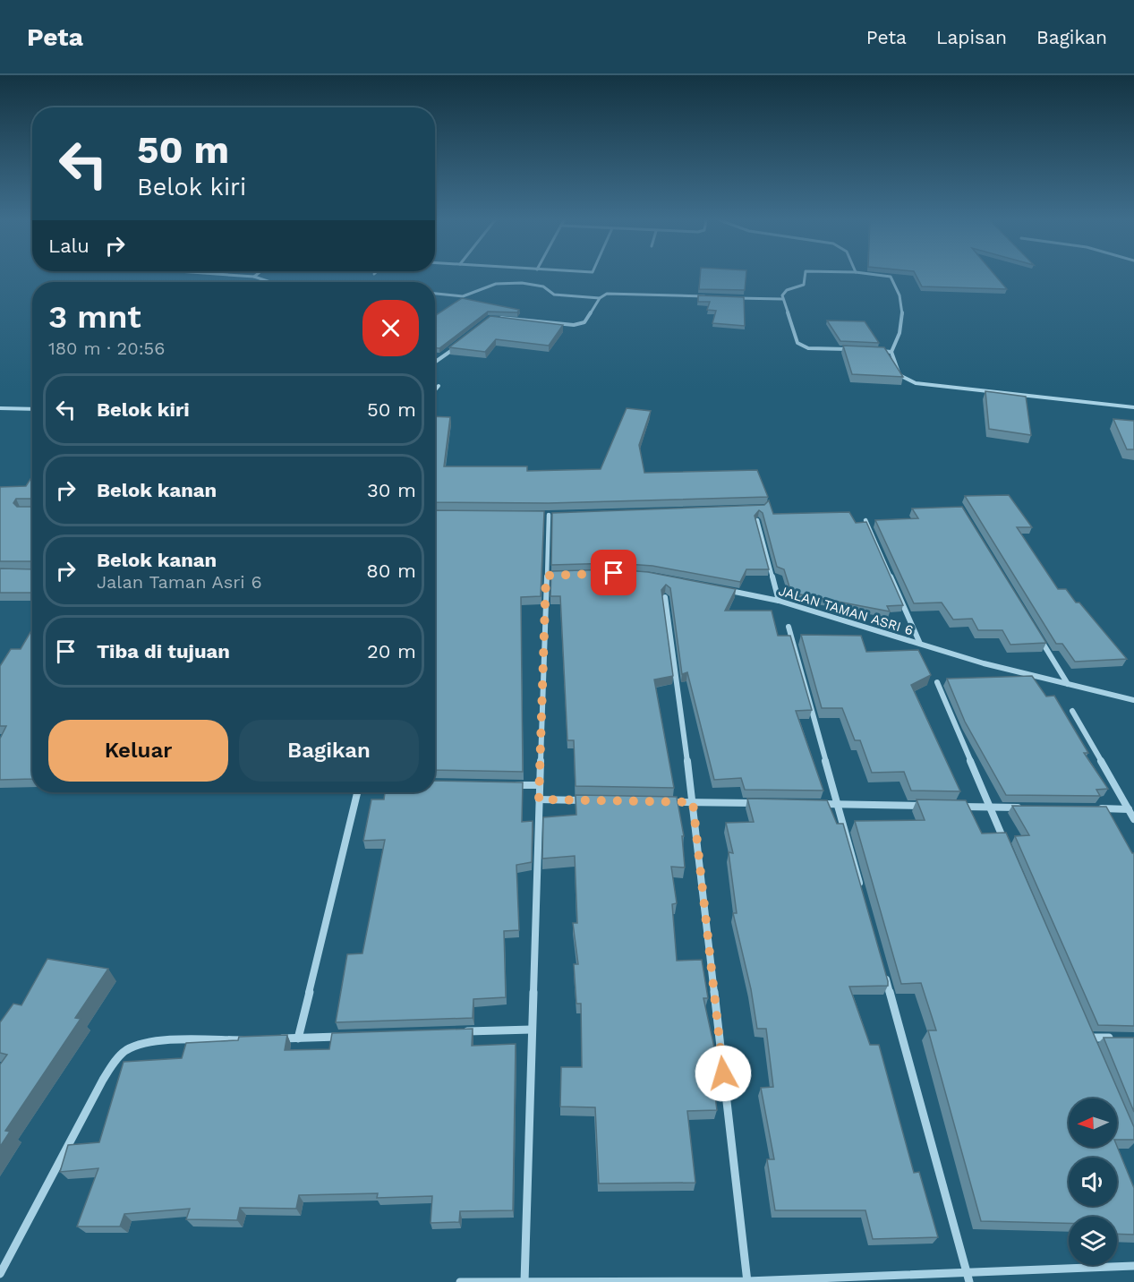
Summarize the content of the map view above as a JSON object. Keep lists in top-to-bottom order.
{
  "streets": {
    "street": ["JALAN TAMAN ASRI 6"]
  },
  "north": "left",
  "page": {
    "header": "Peta",
    "nav": ["Peta", "Lapisan", "Bagikan"],
    "turn": ["50 m", "Belok kiri"],
    "then": "Lalu",
    "heading": ["3 mnt", "180 m · 20:56"],
    "list": [
      {
        "name": "Belok kiri",
        "value": "50 m"
      },
      {
        "name": "Belok kanan",
        "value": "30 m"
      },
      {
        "name": "Belok kanan",
        "note": "Jalan Taman Asri 6",
        "value": "80 m"
      },
      {
        "name": "Tiba di tujuan",
        "value": "20 m"
      }
    ],
    "buttons": ["Keluar", "Bagikan"]
  }
}
